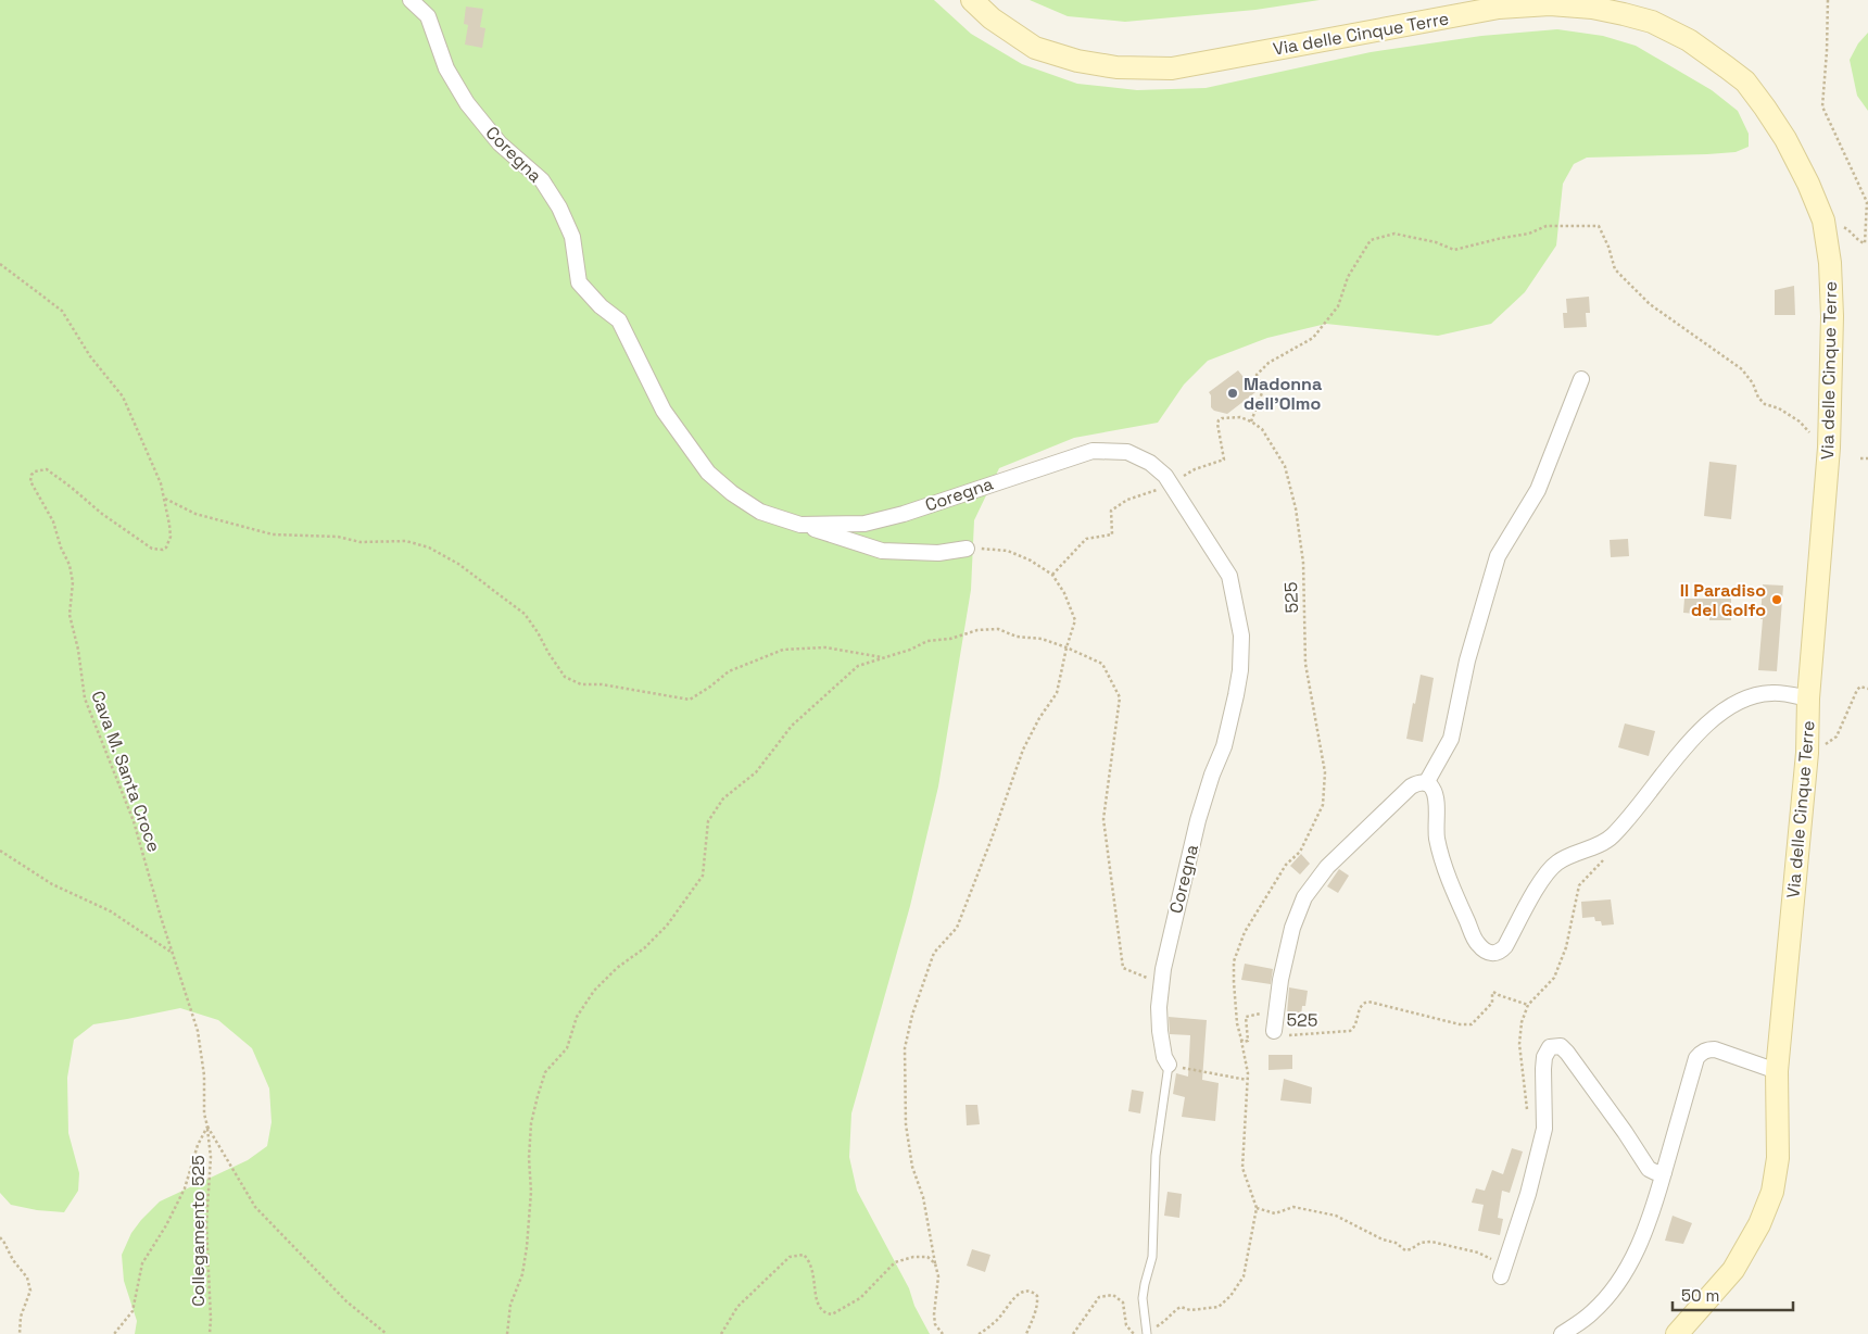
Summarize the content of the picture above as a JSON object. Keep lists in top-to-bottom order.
{
  "streets": {
    "main road": ["Via delle Cinque Terre"],
    "street": ["Coregna"],
    "path": ["525", "Cava M. Santa Croce", "Collegamento 525"]
  },
  "crossings": [
    ["Cava M. Santa Croce", "Collegamento 525"]
  ],
  "places": ["Madonna dell'Olmo", "Il Paradiso del Golfo"],
  "scale_bar": "50 m"
}
